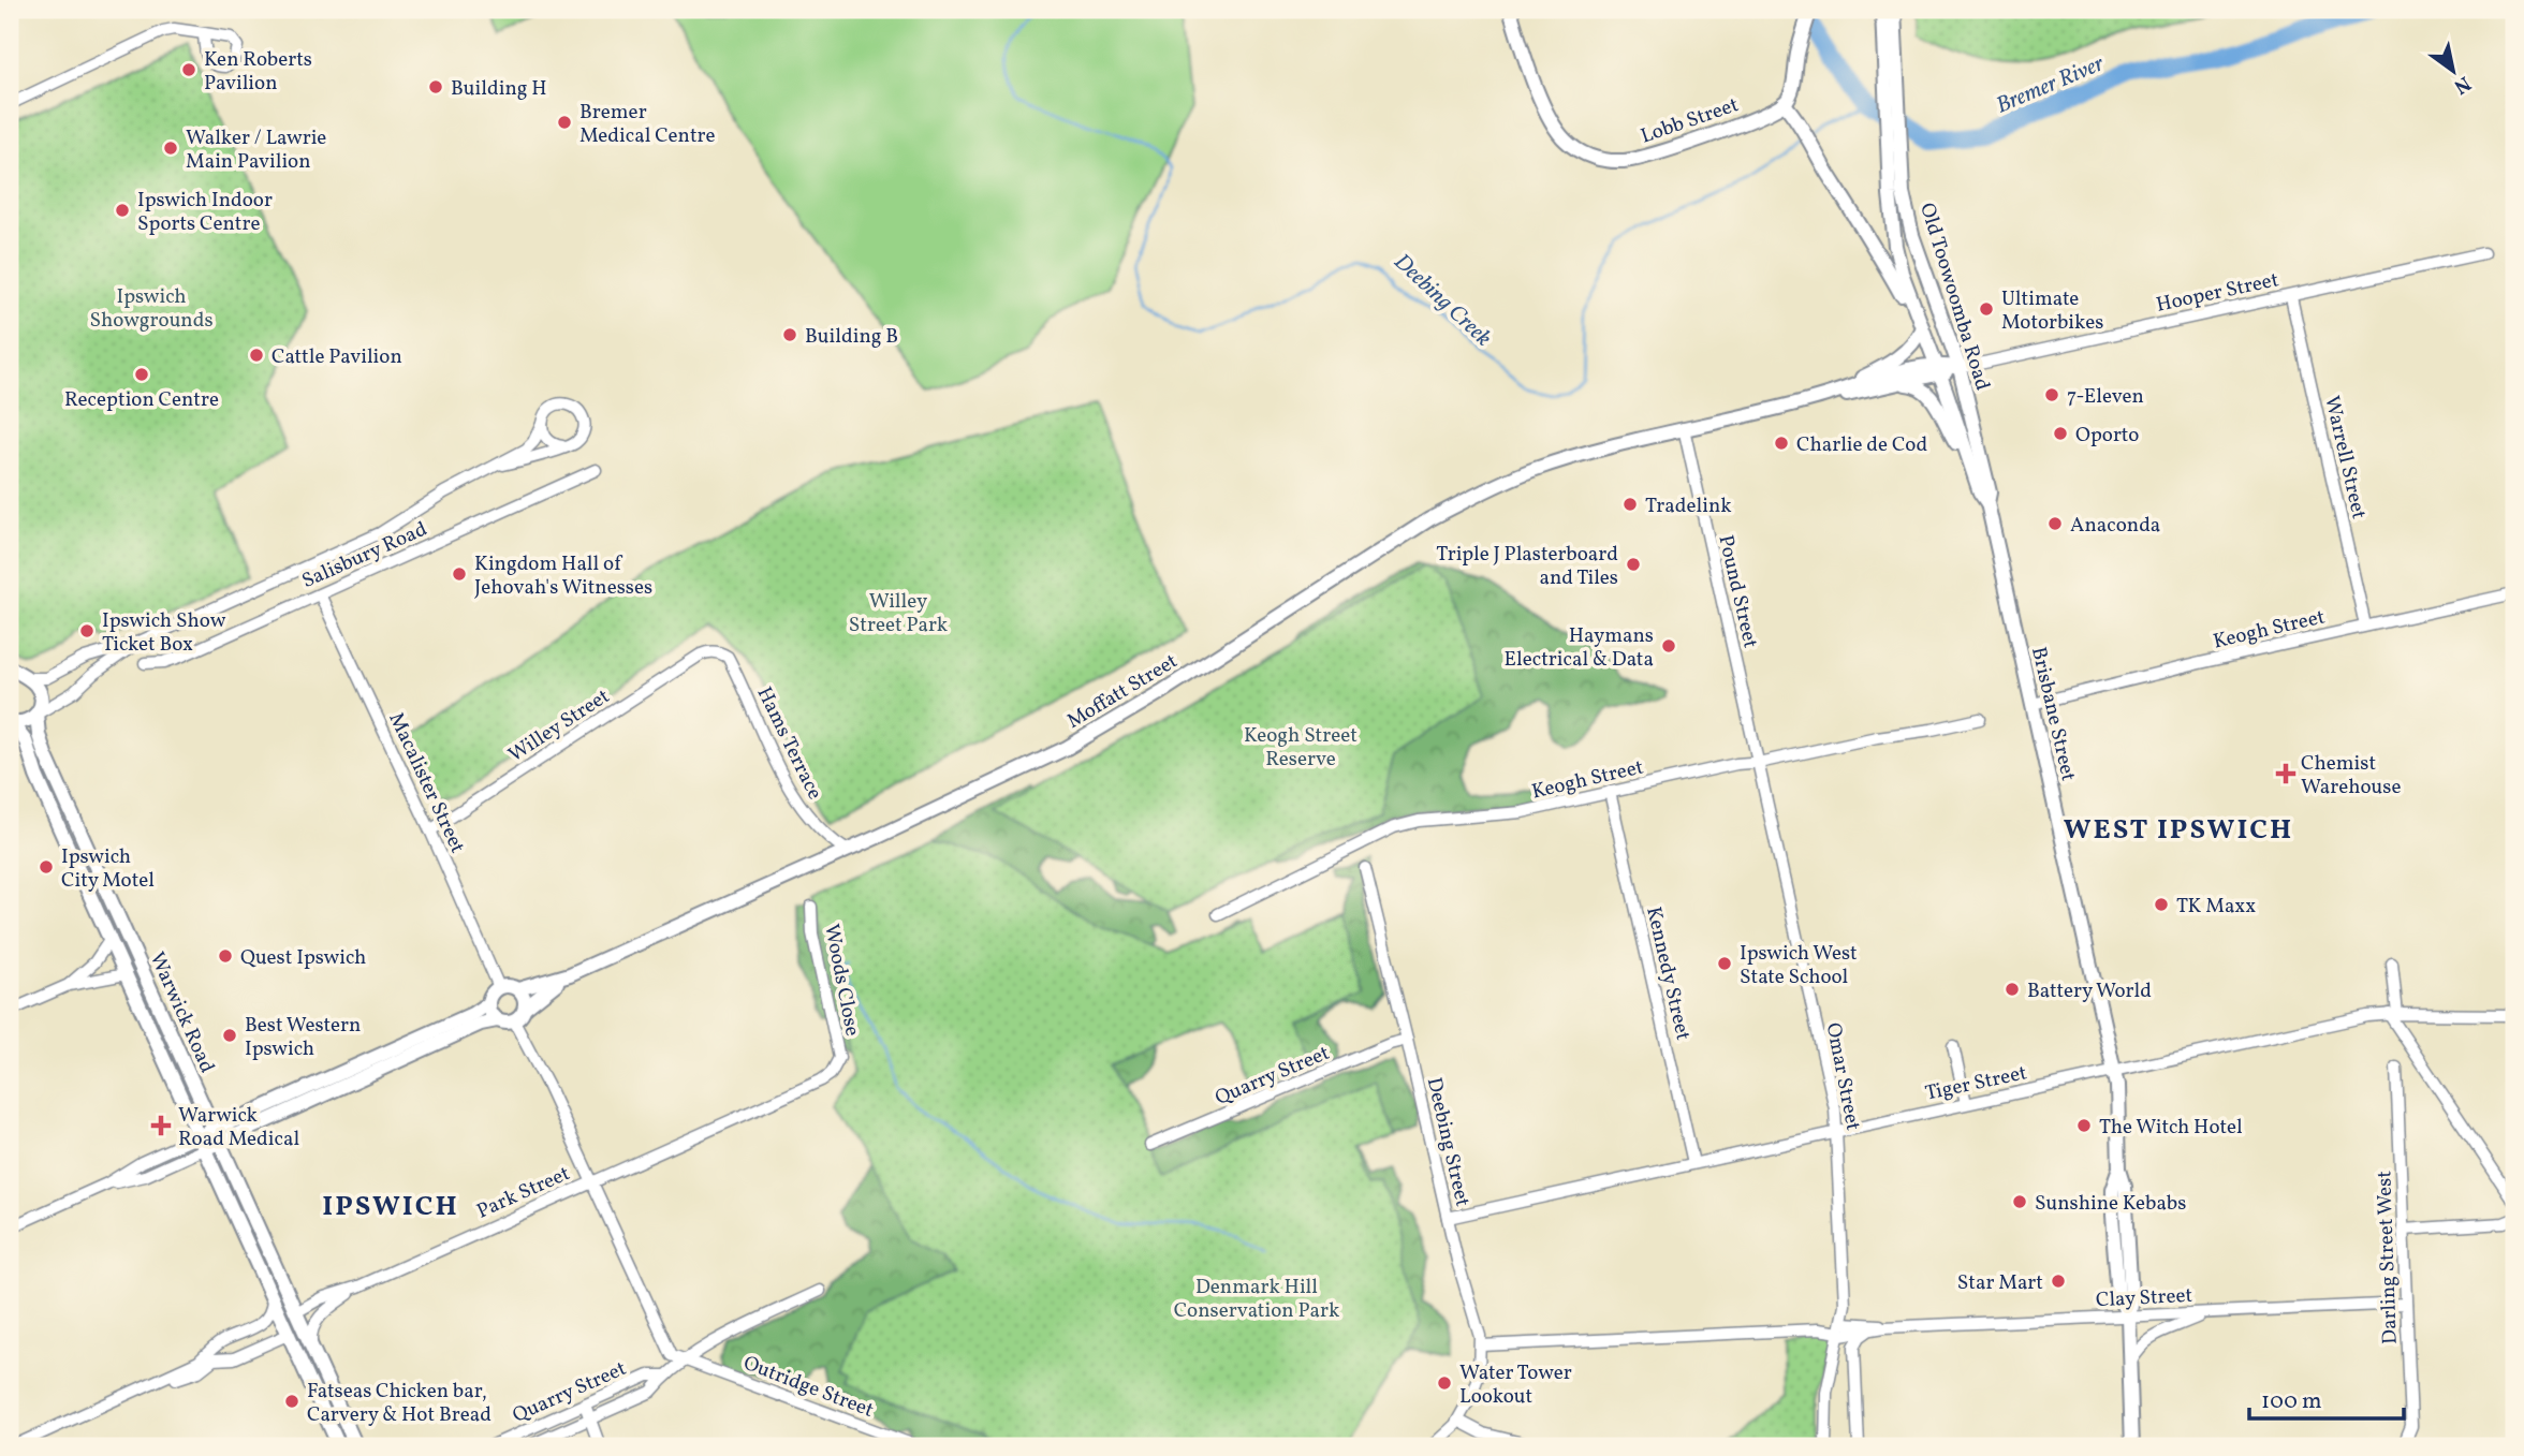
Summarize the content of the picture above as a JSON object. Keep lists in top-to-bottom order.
{
  "streets": {
    "main road": [
      "Lobb Street",
      "Hooper Street",
      "Old Toowoomba Road",
      "Moffatt Street",
      "Brisbane Street",
      "Warwick Road"
    ],
    "street": [
      "Warrell Street",
      "Salisbury Road",
      "Pound Street",
      "Keogh Street",
      "Willey Street",
      "Hams Terrace",
      "Macalister Street",
      "Kennedy Street",
      "Woods Close",
      "Quarry Street",
      "Omar Street",
      "Tiger Street",
      "Deebing Street",
      "Park Street",
      "Darling Street West",
      "Clay Street",
      "Outridge Street"
    ]
  },
  "crossings": [
    ["Hooper Street", "Old Toowoomba Road"],
    ["Hooper Street", "Warrell Street"],
    ["Hooper Street", "Pound Street"],
    ["Hooper Street", "Moffatt Street"],
    ["Hooper Street", "Brisbane Street"],
    ["Old Toowoomba Road", "Brisbane Street"],
    ["Warrell Street", "Keogh Street"],
    ["Salisbury Road", "Macalister Street"],
    ["Salisbury Road", "Warwick Road"],
    ["Pound Street", "Keogh Street"],
    ["Pound Street", "Moffatt Street"],
    ["Pound Street", "Omar Street"],
    ["Keogh Street", "Brisbane Street"],
    ["Keogh Street", "Kennedy Street"],
    ["Keogh Street", "Omar Street"],
    ["Moffatt Street", "Hams Terrace"],
    ["Moffatt Street", "Macalister Street"],
    ["Brisbane Street", "Tiger Street"],
    ["Brisbane Street", "Clay Street"],
    ["Willey Street", "Hams Terrace"],
    ["Willey Street", "Macalister Street"],
    ["Kennedy Street", "Tiger Street"],
    ["Woods Close", "Park Street"],
    ["Warwick Road", "Park Street"],
    ["Quarry Street", "Deebing Street"],
    ["Quarry Street", "Outridge Street"],
    ["Omar Street", "Tiger Street"],
    ["Omar Street", "Clay Street"],
    ["Tiger Street", "Deebing Street"],
    ["Deebing Street", "Clay Street"],
    ["Darling Street West", "Clay Street"]
  ],
  "districts": ["WEST IPSWICH", "IPSWICH"],
  "water": ["Bremer River", "Deebing Creek"],
  "parks": [
    "Ipswich Showgrounds",
    "Willey Street Park",
    "Keogh Street Reserve",
    "Denmark Hill Conservation Park"
  ],
  "places": {
    "other": [
      "Ken Roberts Pavilion",
      "Building H",
      "Bremer Medical Centre",
      "Walker / Lawrie Main Pavilion",
      "Ipswich Indoor Sports Centre",
      "Ultimate Motorbikes",
      "Building B",
      "Cattle Pavilion",
      "Reception Centre",
      "7-Eleven",
      "Oporto",
      "Charlie de Cod",
      "Tradelink",
      "Anaconda",
      "Triple J Plasterboard and Tiles",
      "Kingdom Hall of Jehovah's Witnesses",
      "Ipswich Show Ticket Box",
      "Haymans Electrical & Data",
      "Ipswich City Motel",
      "TK Maxx",
      "Quest Ipswich",
      "Ipswich West State School",
      "Battery World",
      "Best Western Ipswich",
      "The Witch Hotel",
      "Sunshine Kebabs",
      "Star Mart",
      "Water Tower Lookout",
      "Fatseas Chicken bar, Carvery & Hot Bread"
    ],
    "health": ["Chemist Warehouse", "Warwick Road Medical"]
  },
  "scale_bar": "100 m",
  "north": "bottom right"
}
